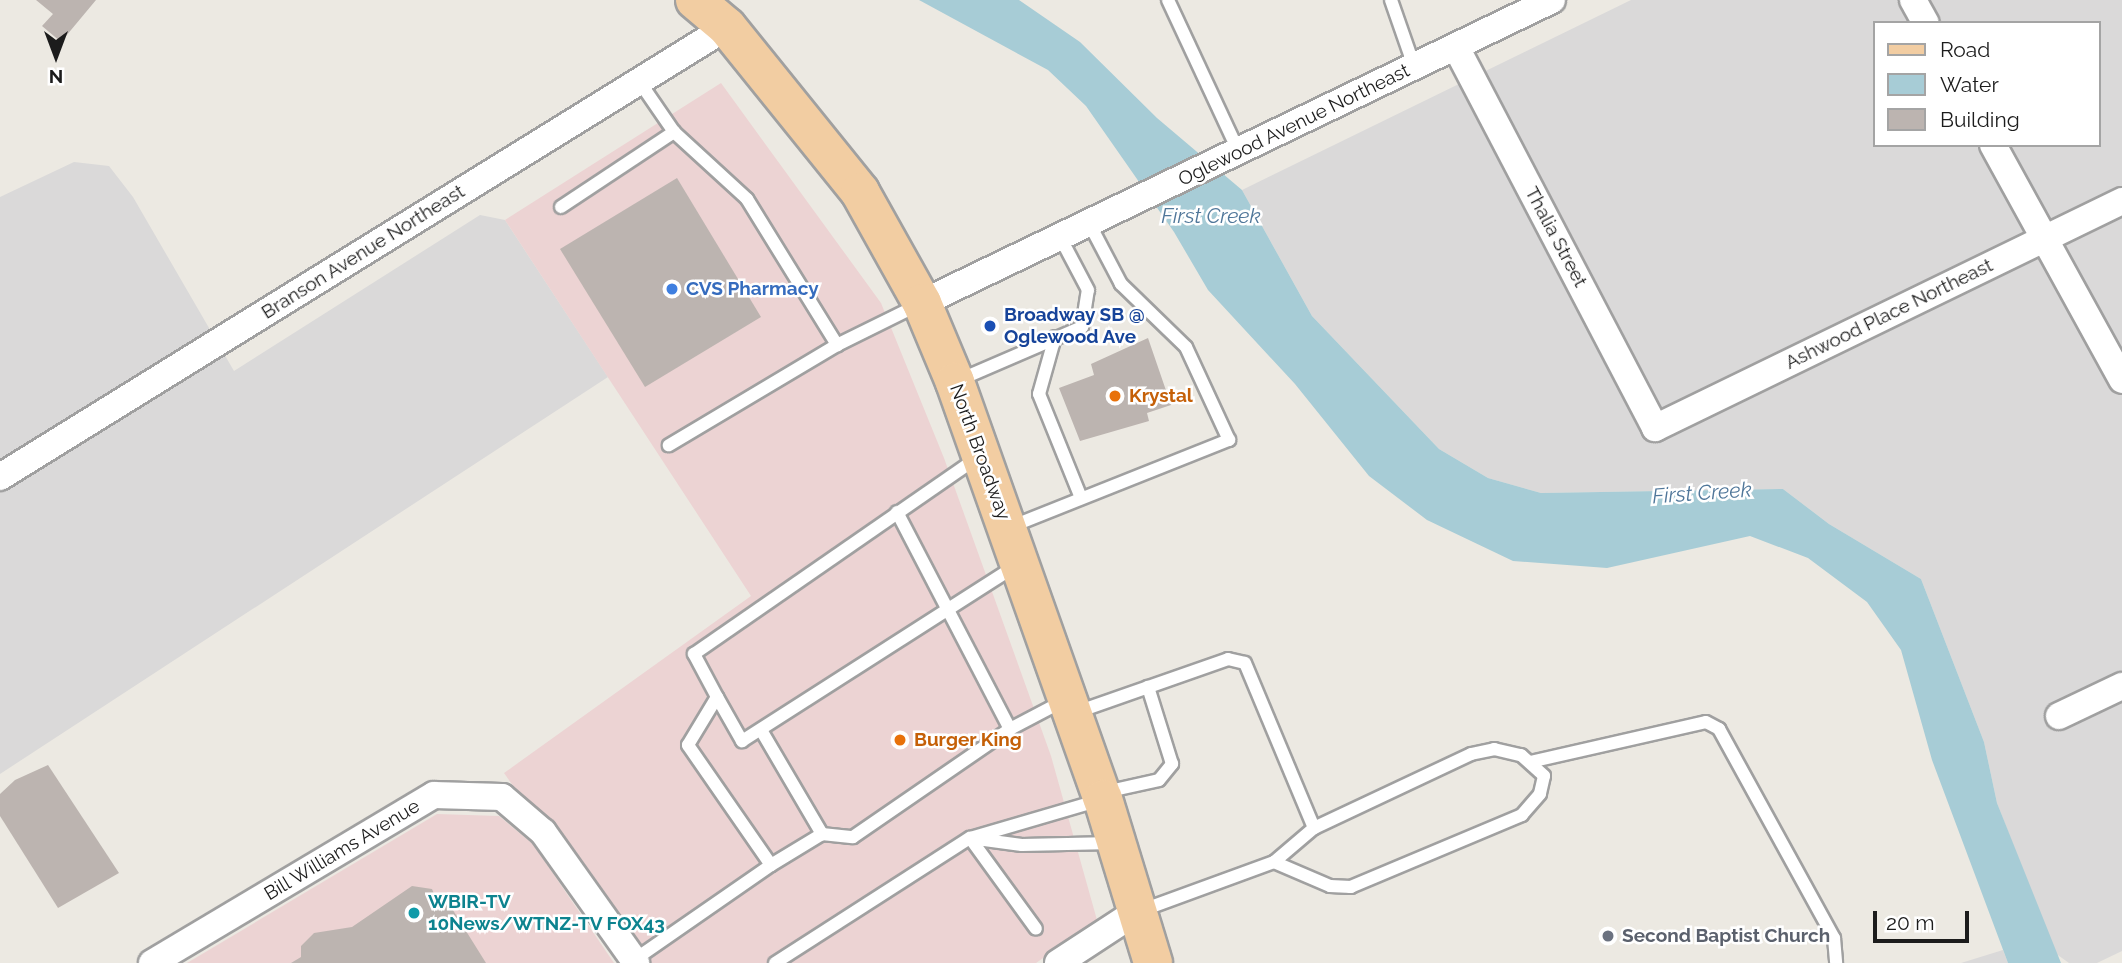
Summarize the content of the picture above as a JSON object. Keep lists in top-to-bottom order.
{
  "streets": {
    "main road": ["North Broadway"],
    "street": [
      "Oglewood Avenue Northeast",
      "Thalia Street",
      "Branson Avenue Northeast",
      "Ashwood Place Northeast",
      "Bill Williams Avenue"
    ]
  },
  "crossings": [
    ["Oglewood Avenue Northeast", "Thalia Street"],
    ["Oglewood Avenue Northeast", "North Broadway"],
    ["Thalia Street", "Ashwood Place Northeast"],
    ["Branson Avenue Northeast", "North Broadway"]
  ],
  "water": ["First Creek"],
  "places": [
    "CVS Pharmacy",
    "Broadway SB @ Oglewood Ave",
    "Krystal",
    "Burger King",
    "WBIR-TV 10News/WTNZ-TV FOX43",
    "Second Baptist Church"
  ],
  "legend": ["Road", "Water", "Building"],
  "scale_bar": "20 m",
  "north": "bottom"
}
